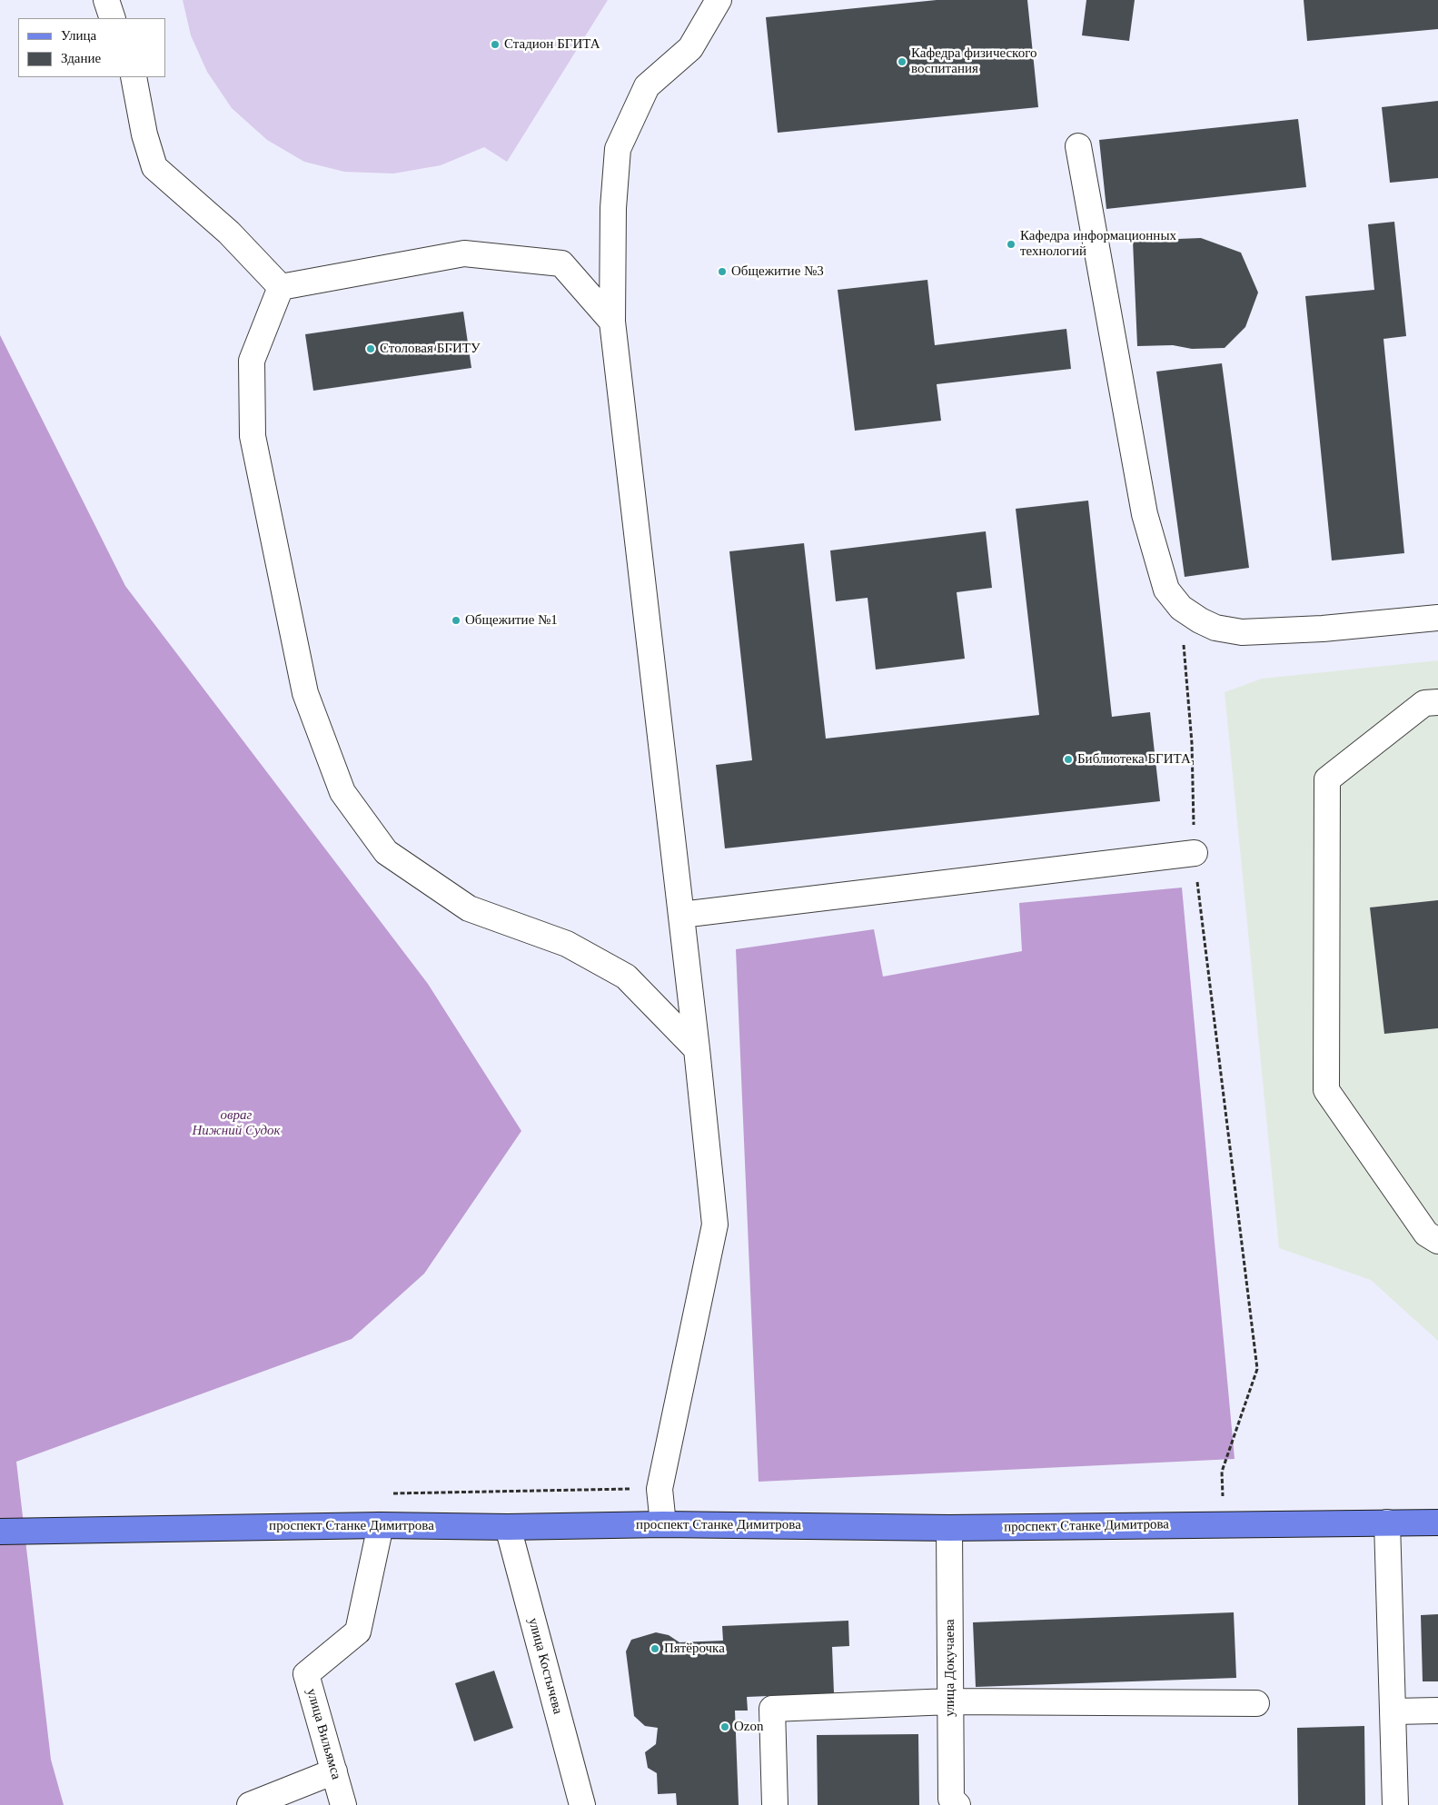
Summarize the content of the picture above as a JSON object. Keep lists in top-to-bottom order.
{
  "streets": {
    "main road": ["проспект Станке Димитрова"],
    "street": ["улица Костычева", "улица Докучаева", "улица Вильямса"]
  },
  "crossings": [
    ["проспект Станке Димитрова", "улица Костычева"],
    ["проспект Станке Димитрова", "улица Докучаева"],
    ["проспект Станке Димитрова", "улица Вильямса"]
  ],
  "parks": ["овраг Нижний Судок"],
  "places": [
    "Стадион БГИТА",
    "Кафедра физического воспитания",
    "Кафедра информационных технологий",
    "Общежитие №3",
    "Столовая БГИТУ",
    "Общежитие №1",
    "Библиотека БГИТА",
    "Пятёрочка",
    "Ozon"
  ],
  "legend": ["Улица", "Здание"]
}
